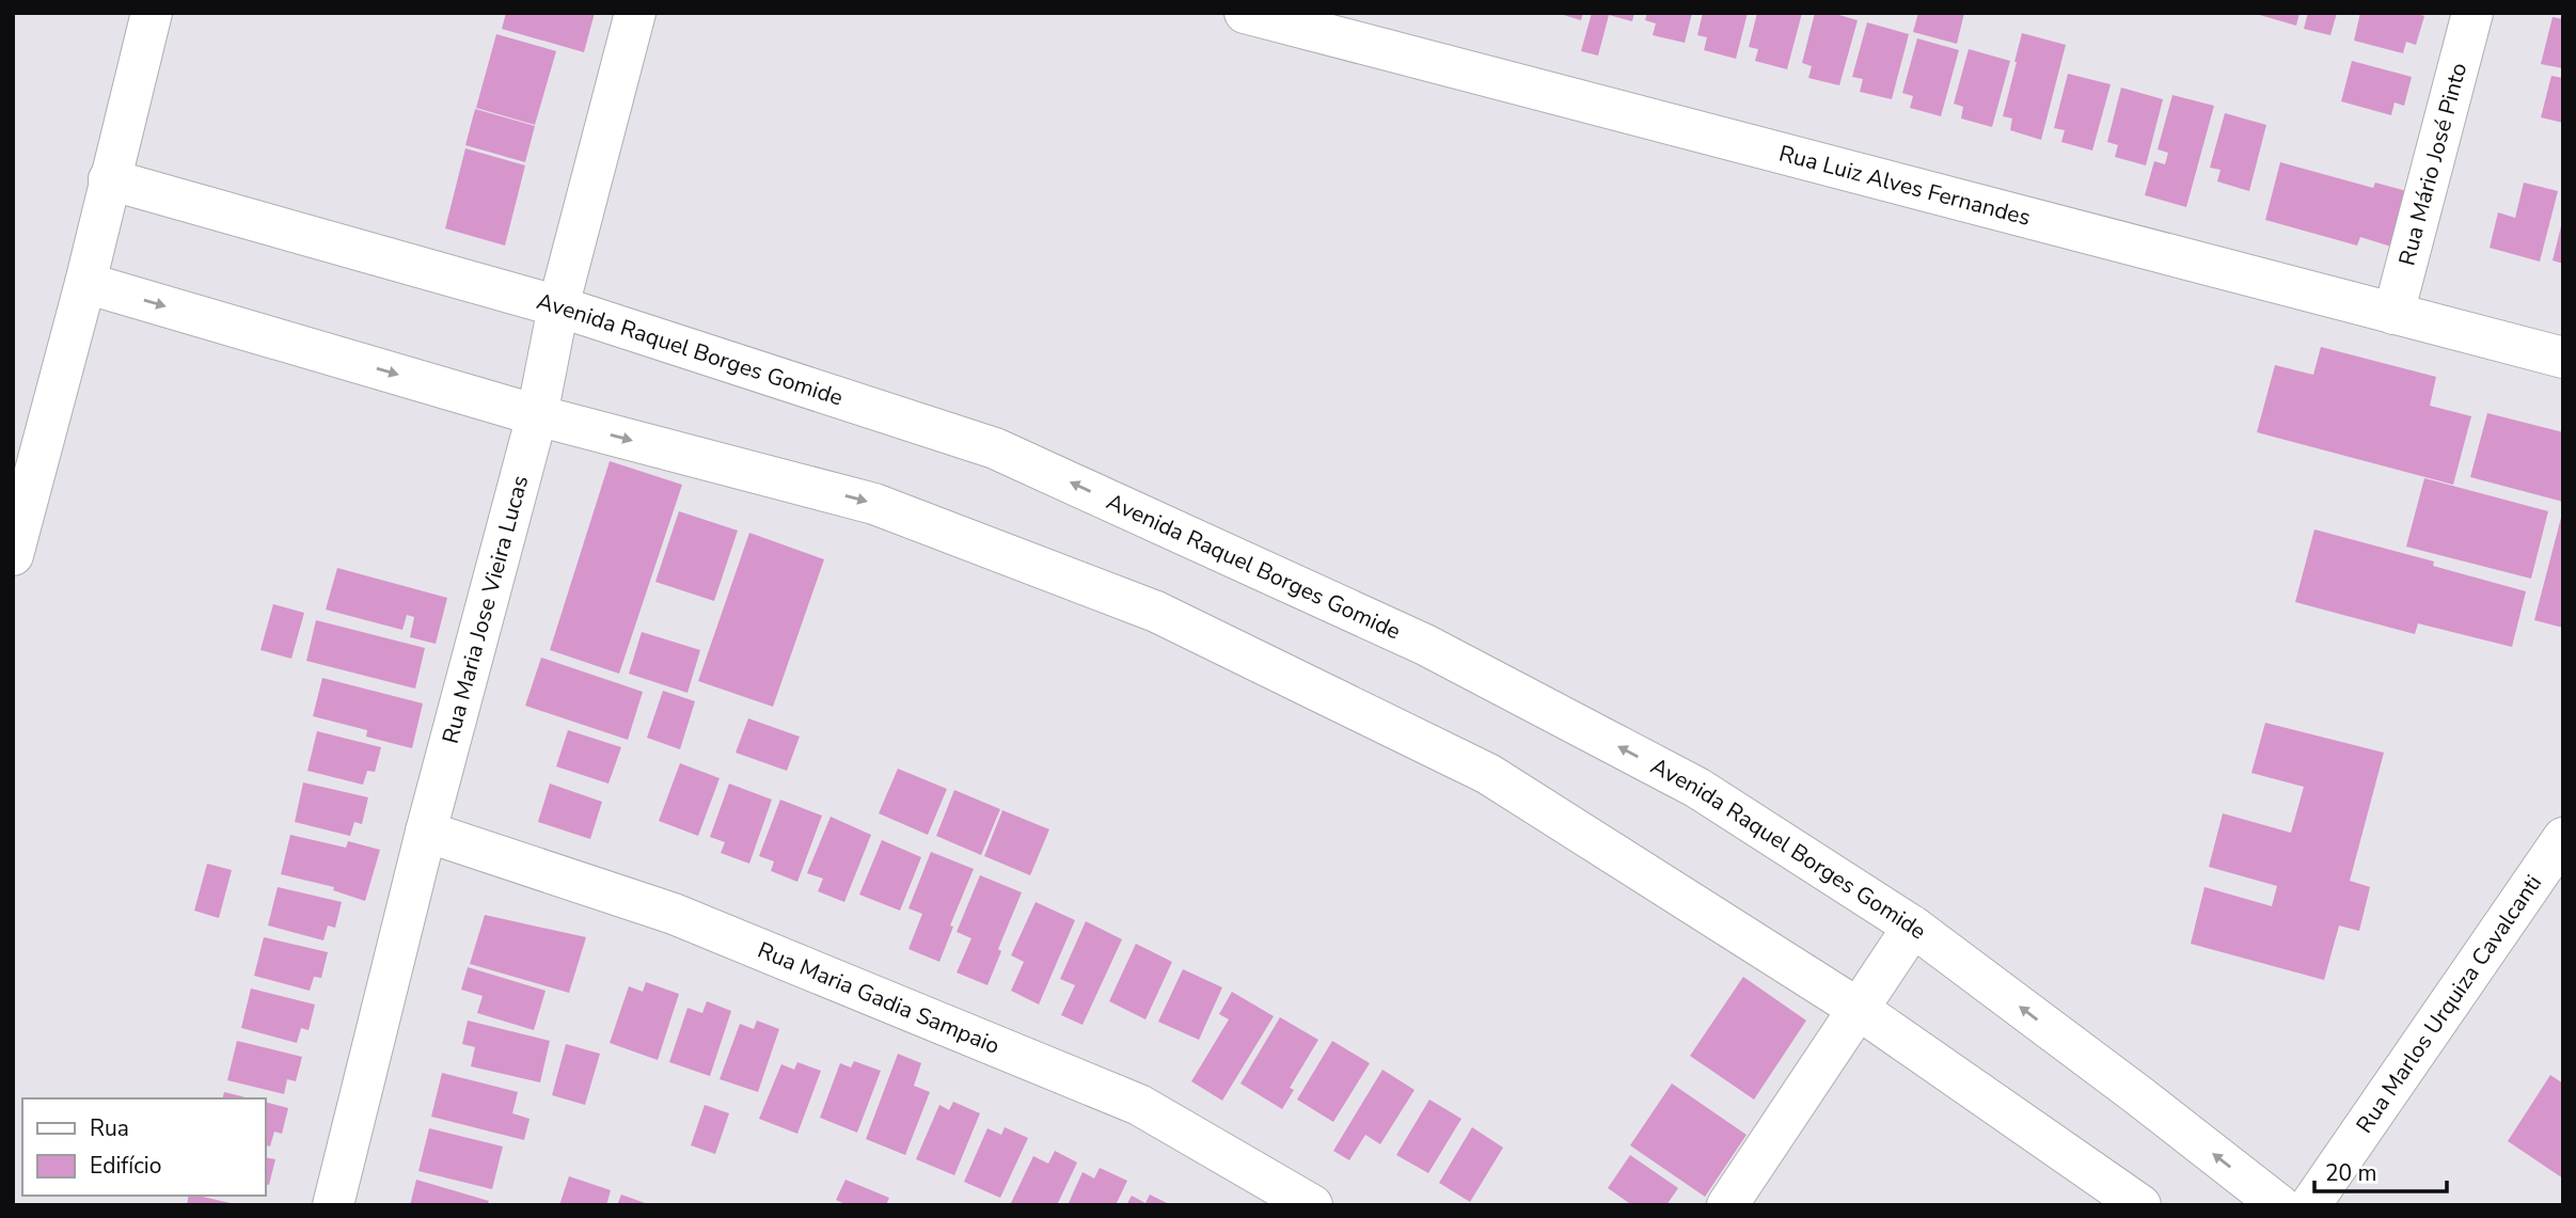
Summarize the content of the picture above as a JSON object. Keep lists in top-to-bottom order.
{
  "streets": {
    "street": [
      "Rua Mário José Pinto",
      "Rua Luiz Alves Fernandes",
      "Avenida Raquel Borges Gomide",
      "Rua Maria Jose Vieira Lucas",
      "Rua Maria Gadia Sampaio",
      "Rua Marlos Urquiza Cavalcanti"
    ]
  },
  "crossings": [
    ["Rua Mário José Pinto", "Rua Luiz Alves Fernandes"],
    ["Avenida Raquel Borges Gomide", "Rua Maria Jose Vieira Lucas"],
    ["Rua Maria Jose Vieira Lucas", "Rua Maria Gadia Sampaio"]
  ],
  "legend": ["Rua", "Edifício"],
  "scale_bar": "20 m"
}
